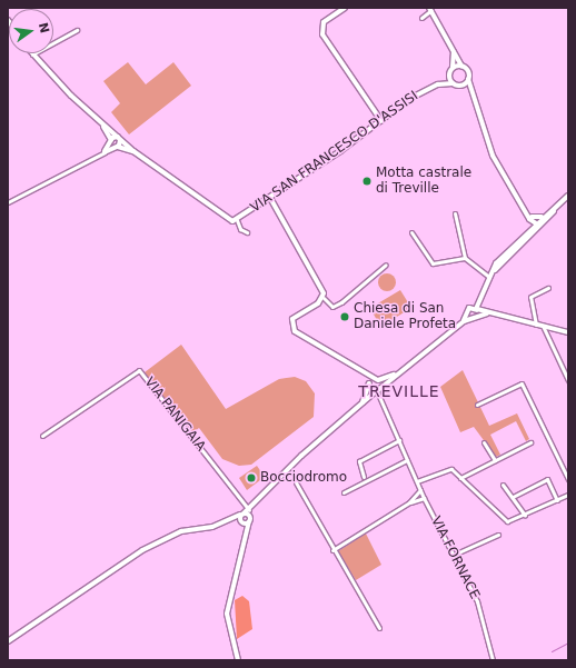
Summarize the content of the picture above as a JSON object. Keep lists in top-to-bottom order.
{
  "streets": {
    "street": ["VIA SAN FRANCESCO D'ASSISI", "VIA PANIGAIA", "VIA FORNACE"]
  },
  "districts": ["TREVILLE"],
  "places": ["Motta castrale di Treville", "Chiesa di San Daniele Profeta", "Bocciodromo"],
  "north": "right"
}
